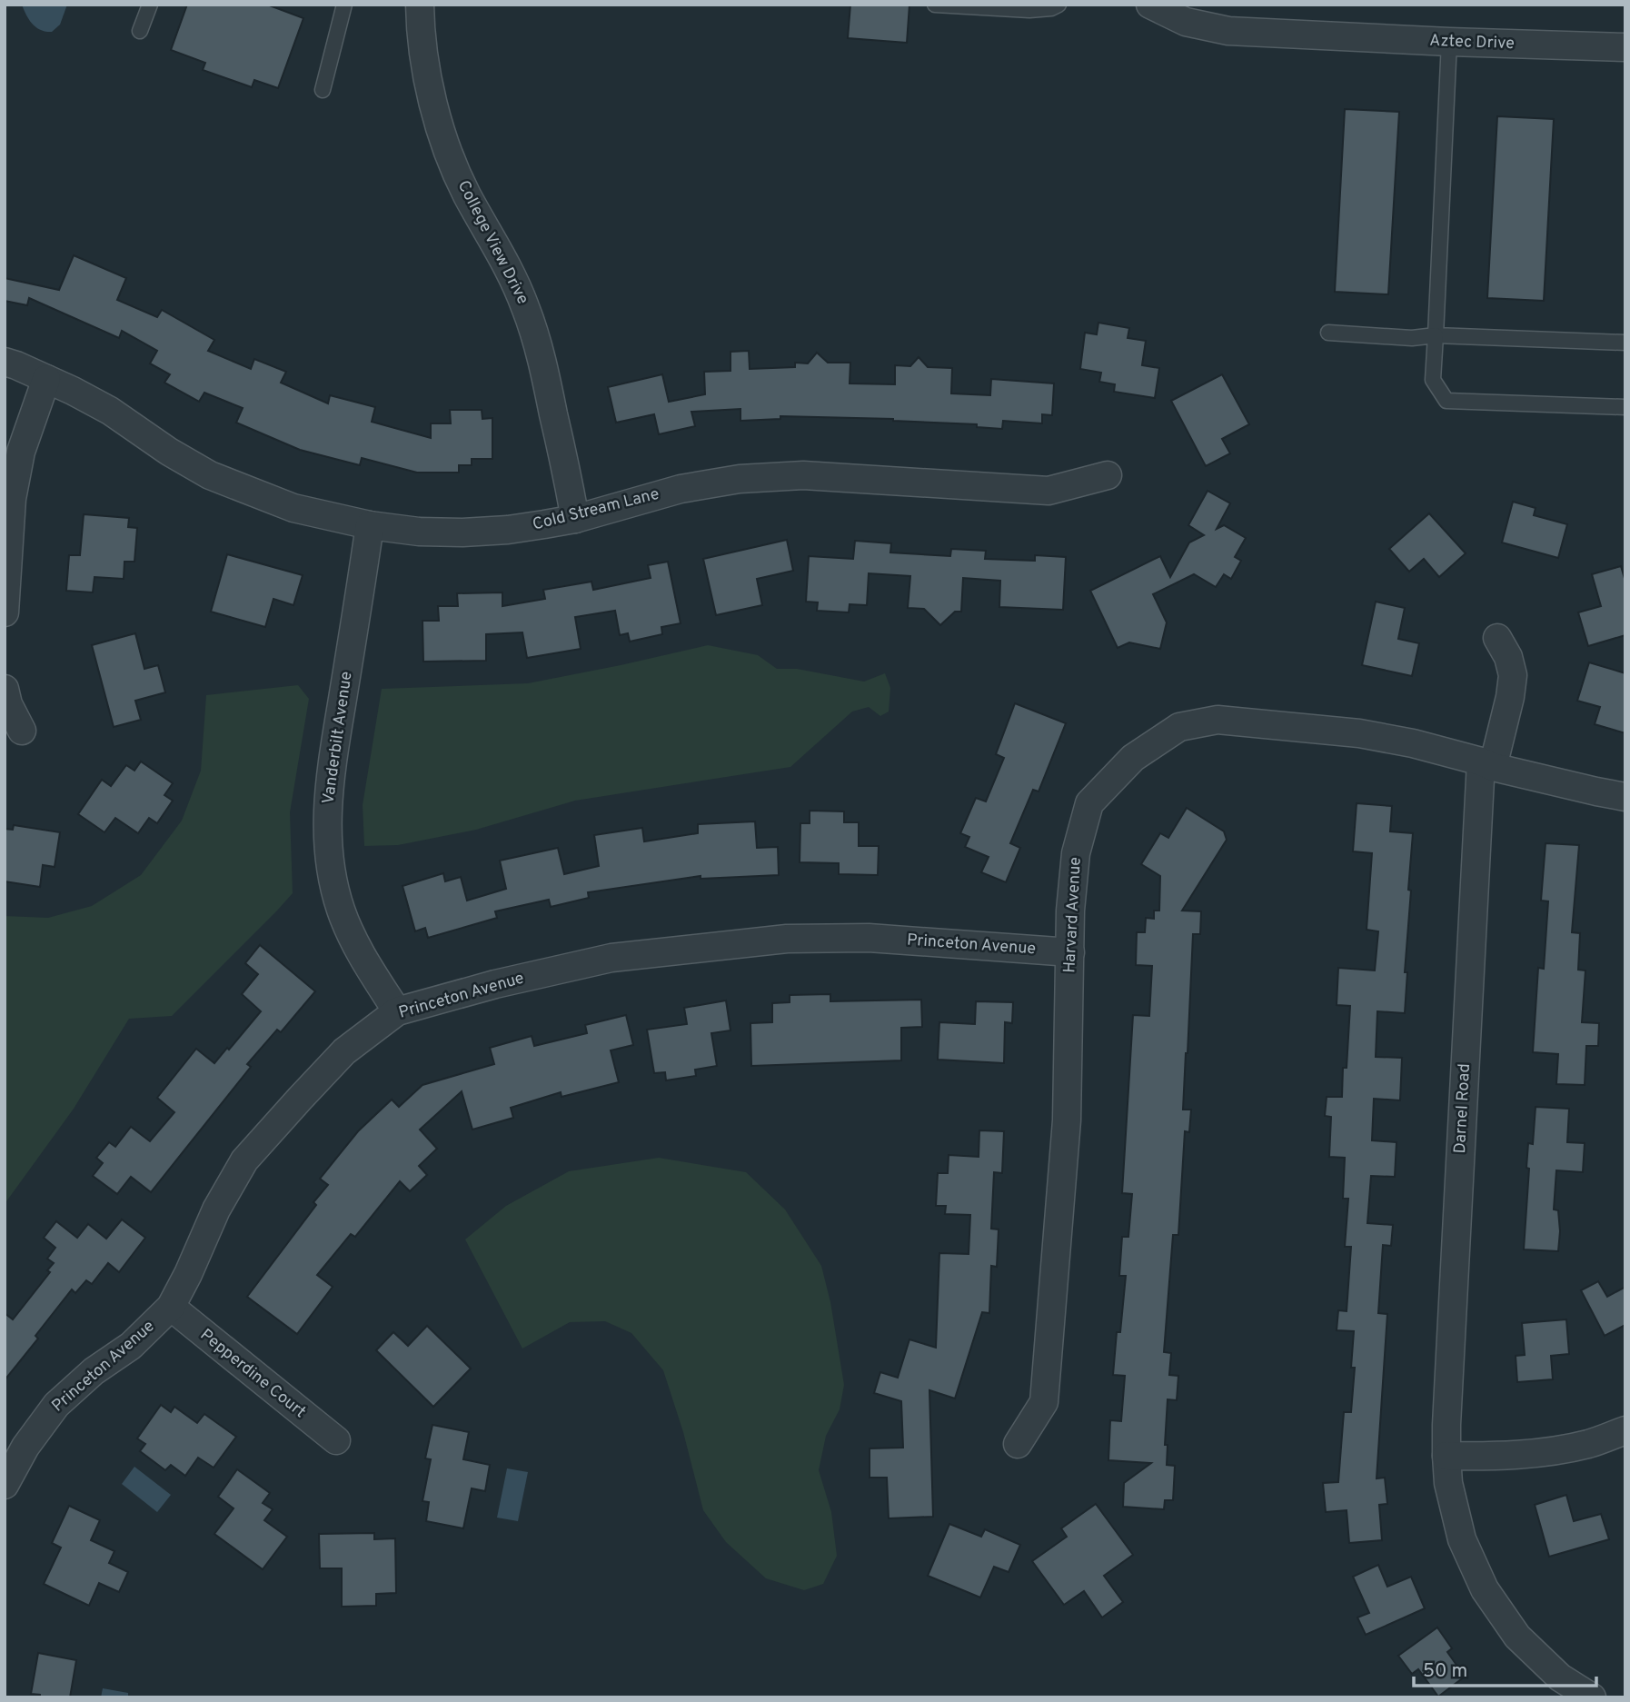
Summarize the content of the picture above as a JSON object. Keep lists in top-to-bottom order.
{
  "streets": {
    "street": [
      "Aztec Drive",
      "College View Drive",
      "Cold Stream Lane",
      "Vanderbilt Avenue",
      "Harvard Avenue",
      "Princeton Avenue",
      "Darnel Road",
      "Pepperdine Court"
    ]
  },
  "crossings": [
    ["College View Drive", "Cold Stream Lane"],
    ["Cold Stream Lane", "Vanderbilt Avenue"],
    ["Vanderbilt Avenue", "Princeton Avenue"],
    ["Harvard Avenue", "Princeton Avenue"],
    ["Harvard Avenue", "Darnel Road"],
    ["Princeton Avenue", "Pepperdine Court"]
  ],
  "scale_bar": "50 m"
}
